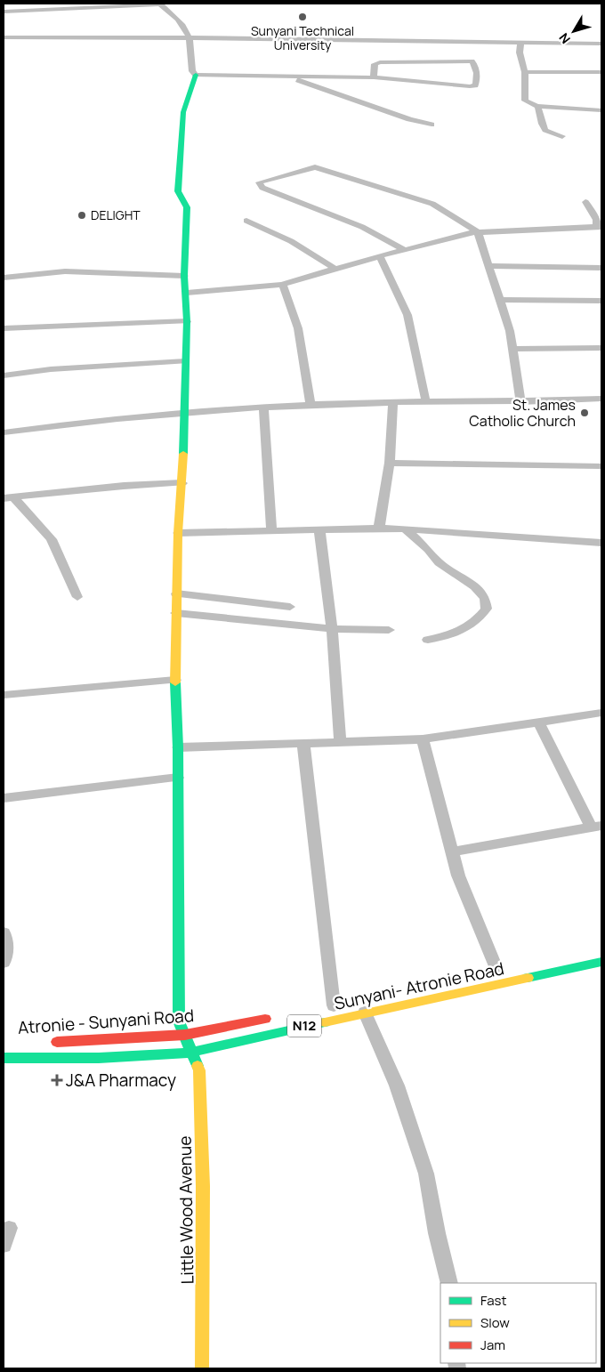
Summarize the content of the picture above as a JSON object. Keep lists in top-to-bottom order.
{
  "streets": {
    "main road": [
      "Sunyani- Atronie Road",
      "Atronie - Sunyani Road",
      "N12",
      "Little Wood Avenue"
    ]
  },
  "crossings": [
    ["Sunyani- Atronie Road", "Little Wood Avenue"],
    ["Atronie - Sunyani Road", "Little Wood Avenue"]
  ],
  "places": {
    "other": ["Sunyani Technical University", "DELIGHT", "St. James Catholic Church"],
    "health": ["J&A Pharmacy"]
  },
  "legend": ["Fast", "Slow", "Jam"],
  "north": "bottom left"
}
